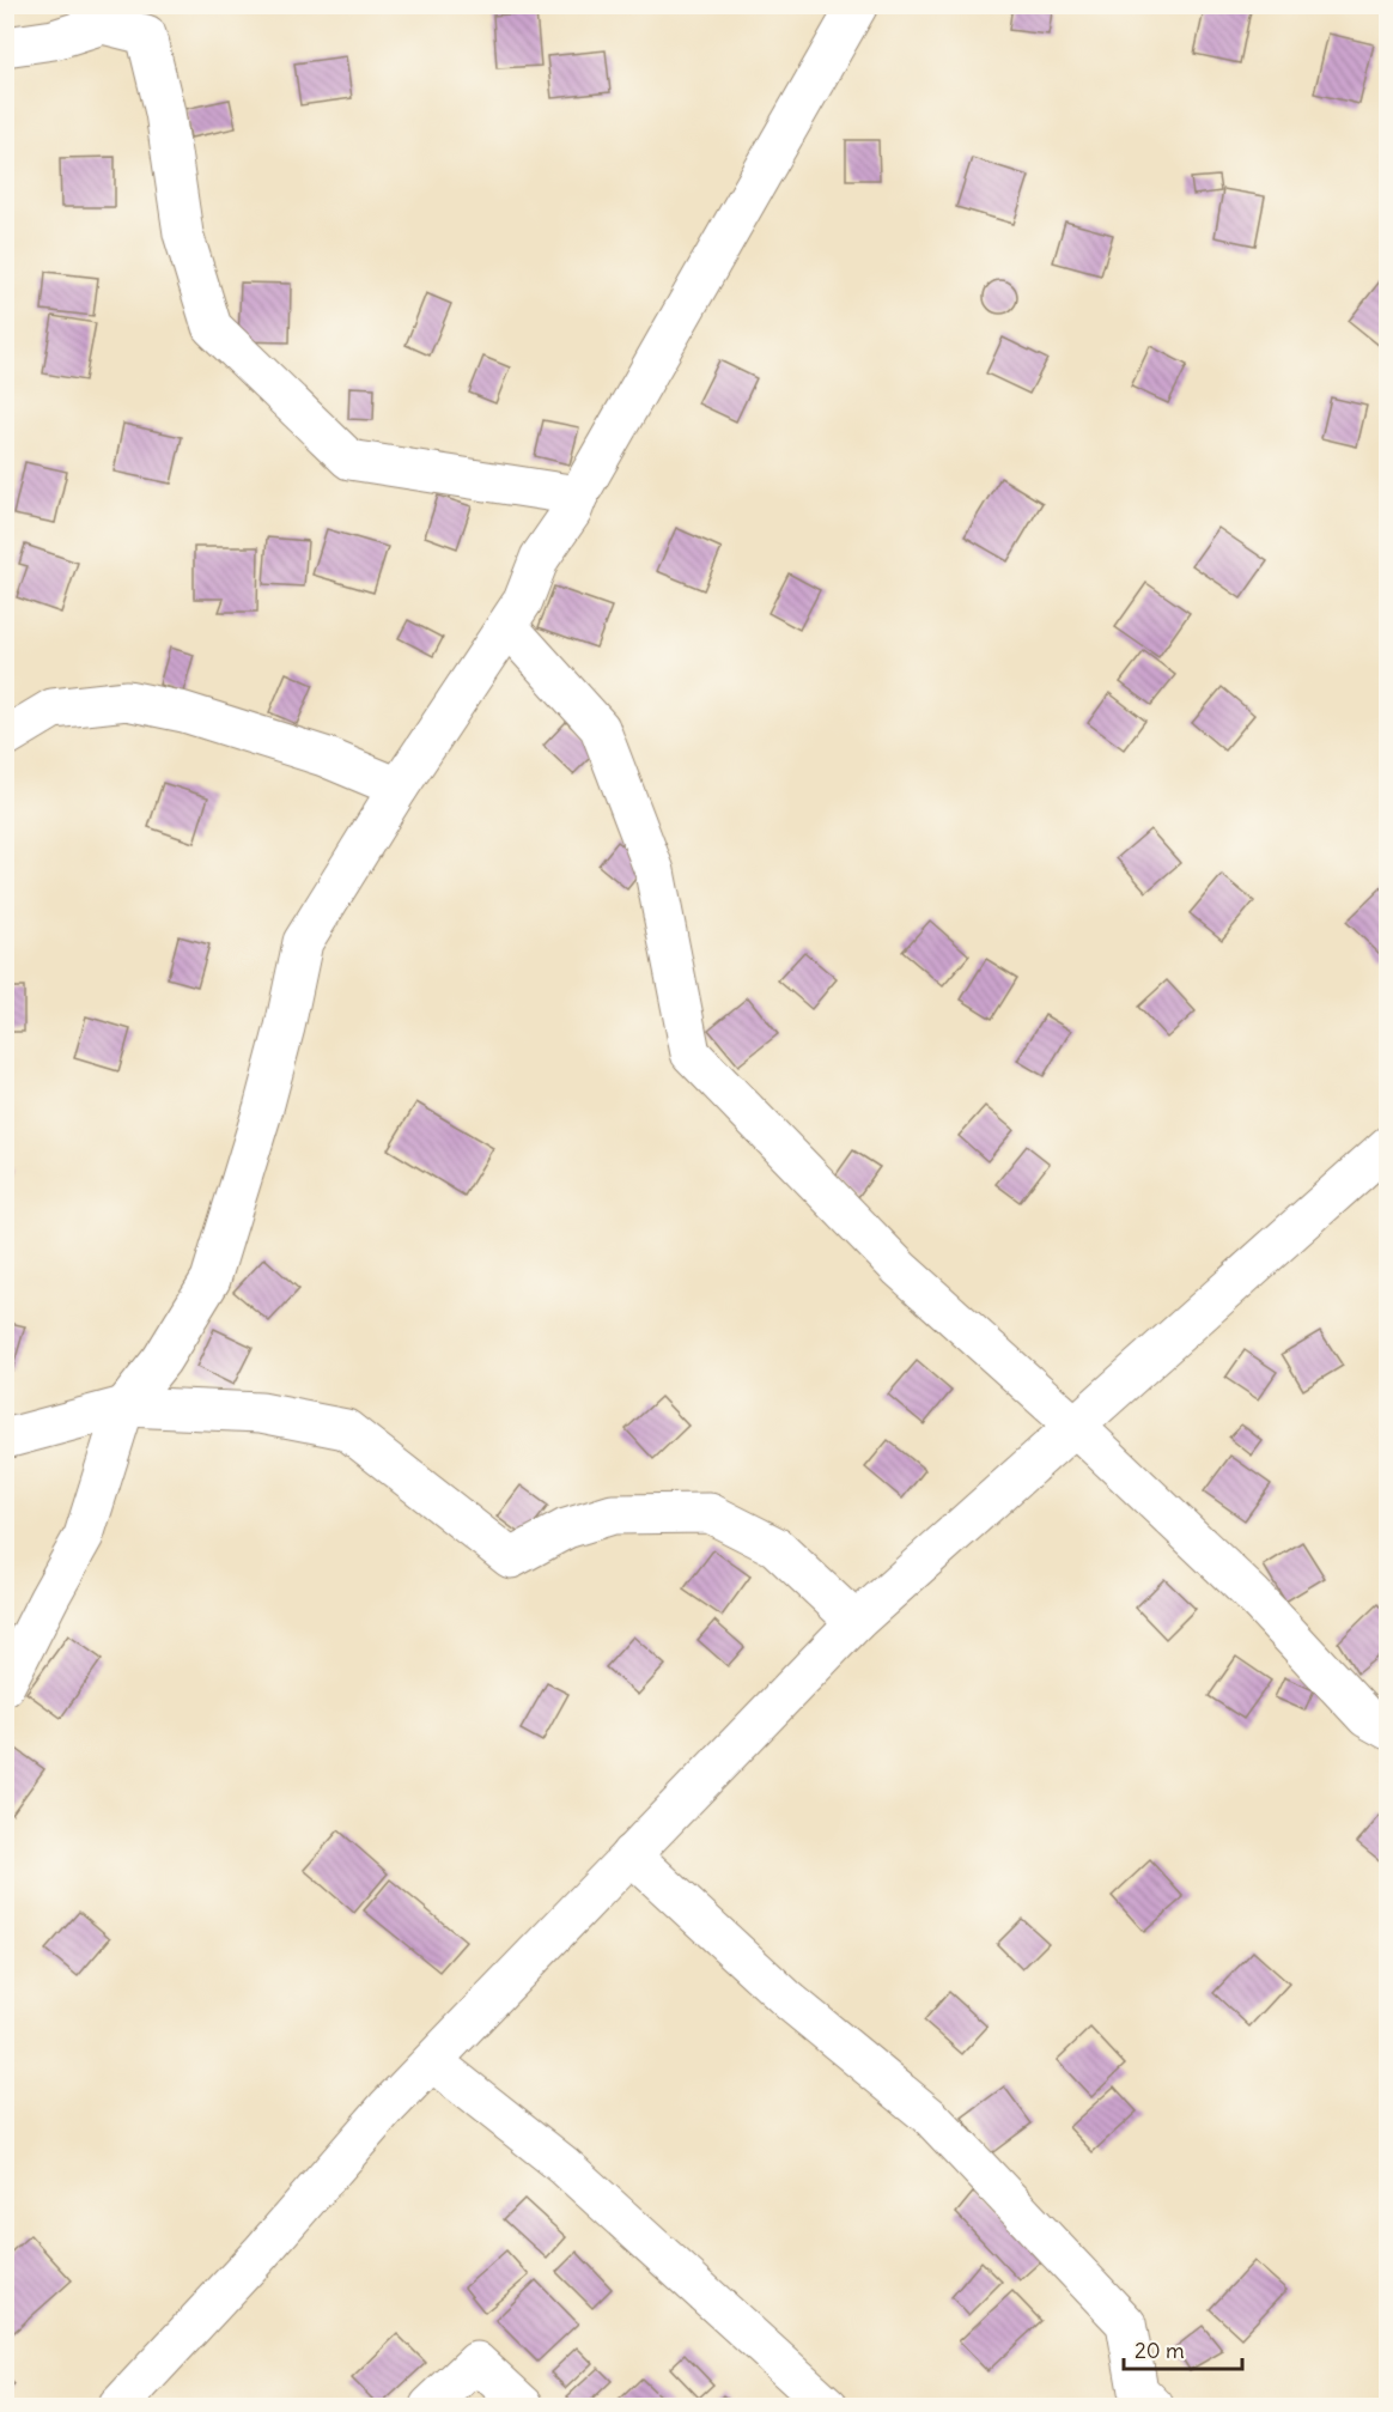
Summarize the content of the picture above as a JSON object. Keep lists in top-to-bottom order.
{
  "scale_bar": "20 m"
}
